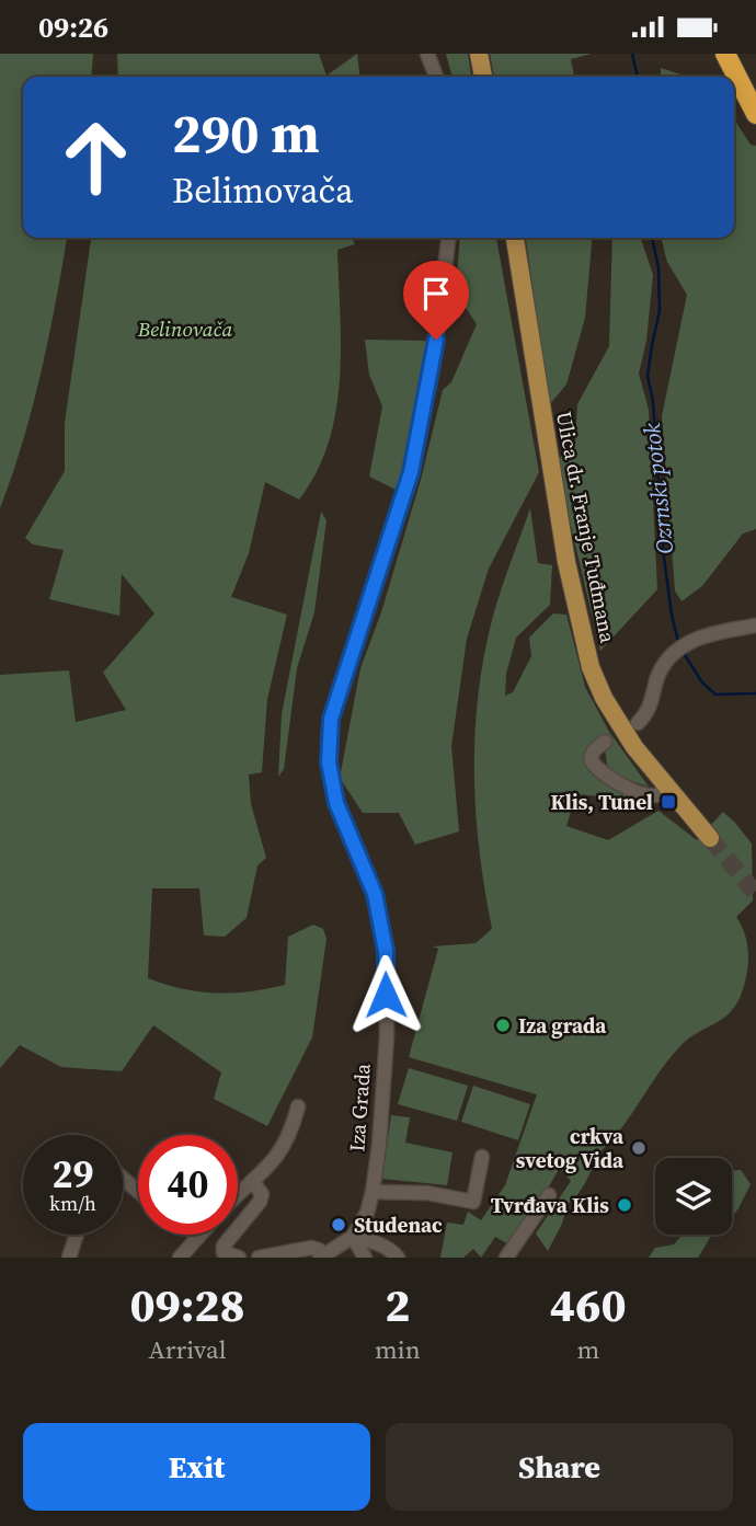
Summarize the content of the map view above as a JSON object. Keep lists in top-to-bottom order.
{
  "streets": {
    "main road": ["Ulica dr. Franje Tuđmana"],
    "street": ["Iza Grada"]
  },
  "water": ["Ozrnski potok"],
  "parks": ["Belinovača"],
  "places": {
    "transit": ["Klis, Tunel"],
    "other": [
      "Iza grada",
      "crkva svetog Vida",
      "Tvrđava Klis",
      "Studenac"
    ]
  },
  "page": {
    "status": "09:26",
    "turn": ["290 m", "Belimovača"],
    "speed": "29 km/h",
    "limit": "40",
    "eta": [
      "09:28",
      "Arrival",
      "2",
      "min",
      "460",
      "m"
    ],
    "buttons": ["Exit", "Share"]
  }
}
